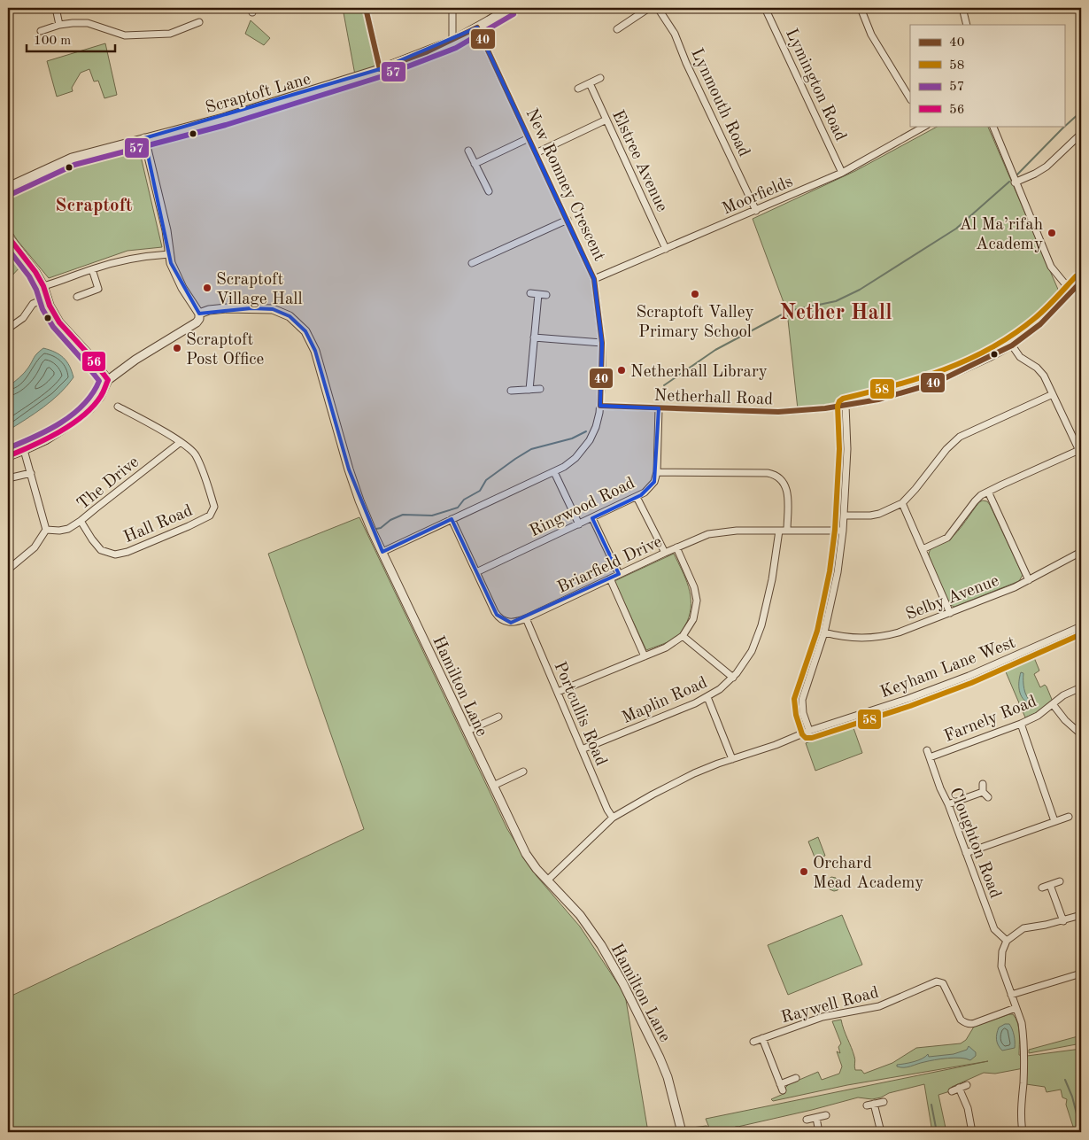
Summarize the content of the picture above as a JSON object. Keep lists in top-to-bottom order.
{
  "streets": {
    "street": [
      "Lymington Road",
      "Scraptoft Lane",
      "Lynmouth Road",
      "Elstree Avenue",
      "New Romney Crescent",
      "Moorfields",
      "Netherhall Road",
      "The Drive",
      "Ringwood Road",
      "Hall Road",
      "Briarfield Drive",
      "Selby Avenue",
      "Keyham Lane West",
      "Hamilton Lane",
      "Maplin Road",
      "Portcullis Road",
      "Farnely Road",
      "Cloughton Road",
      "Raywell Road"
    ]
  },
  "crossings": [
    ["Lymington Road", "Moorfields"],
    ["Scraptoft Lane", "New Romney Crescent"],
    ["Lynmouth Road", "Moorfields"],
    ["Elstree Avenue", "Moorfields"],
    ["New Romney Crescent", "Moorfields"],
    ["New Romney Crescent", "Netherhall Road"],
    ["New Romney Crescent", "Briarfield Drive"],
    ["New Romney Crescent", "Hamilton Lane"],
    ["Netherhall Road", "Ringwood Road"],
    ["The Drive", "Hall Road"],
    ["Ringwood Road", "Briarfield Drive"],
    ["Briarfield Drive", "Maplin Road"],
    ["Briarfield Drive", "Portcullis Road"],
    ["Keyham Lane West", "Hamilton Lane"],
    ["Keyham Lane West", "Portcullis Road"],
    ["Maplin Road", "Portcullis Road"],
    ["Farnely Road", "Cloughton Road"]
  ],
  "districts": ["Scraptoft", "Nether Hall"],
  "places": [
    "Al Ma’rifah Academy",
    "Scraptoft Village Hall",
    "Scraptoft Valley Primary School",
    "Scraptoft Post Office",
    "Netherhall Library",
    "Orchard Mead Academy"
  ],
  "lines": [
    "transit line 40",
    "transit line 57",
    "transit line 56",
    "transit line 58"
  ],
  "legend": [
    "40",
    "58",
    "57",
    "56"
  ],
  "scale_bar": "100 m"
}
